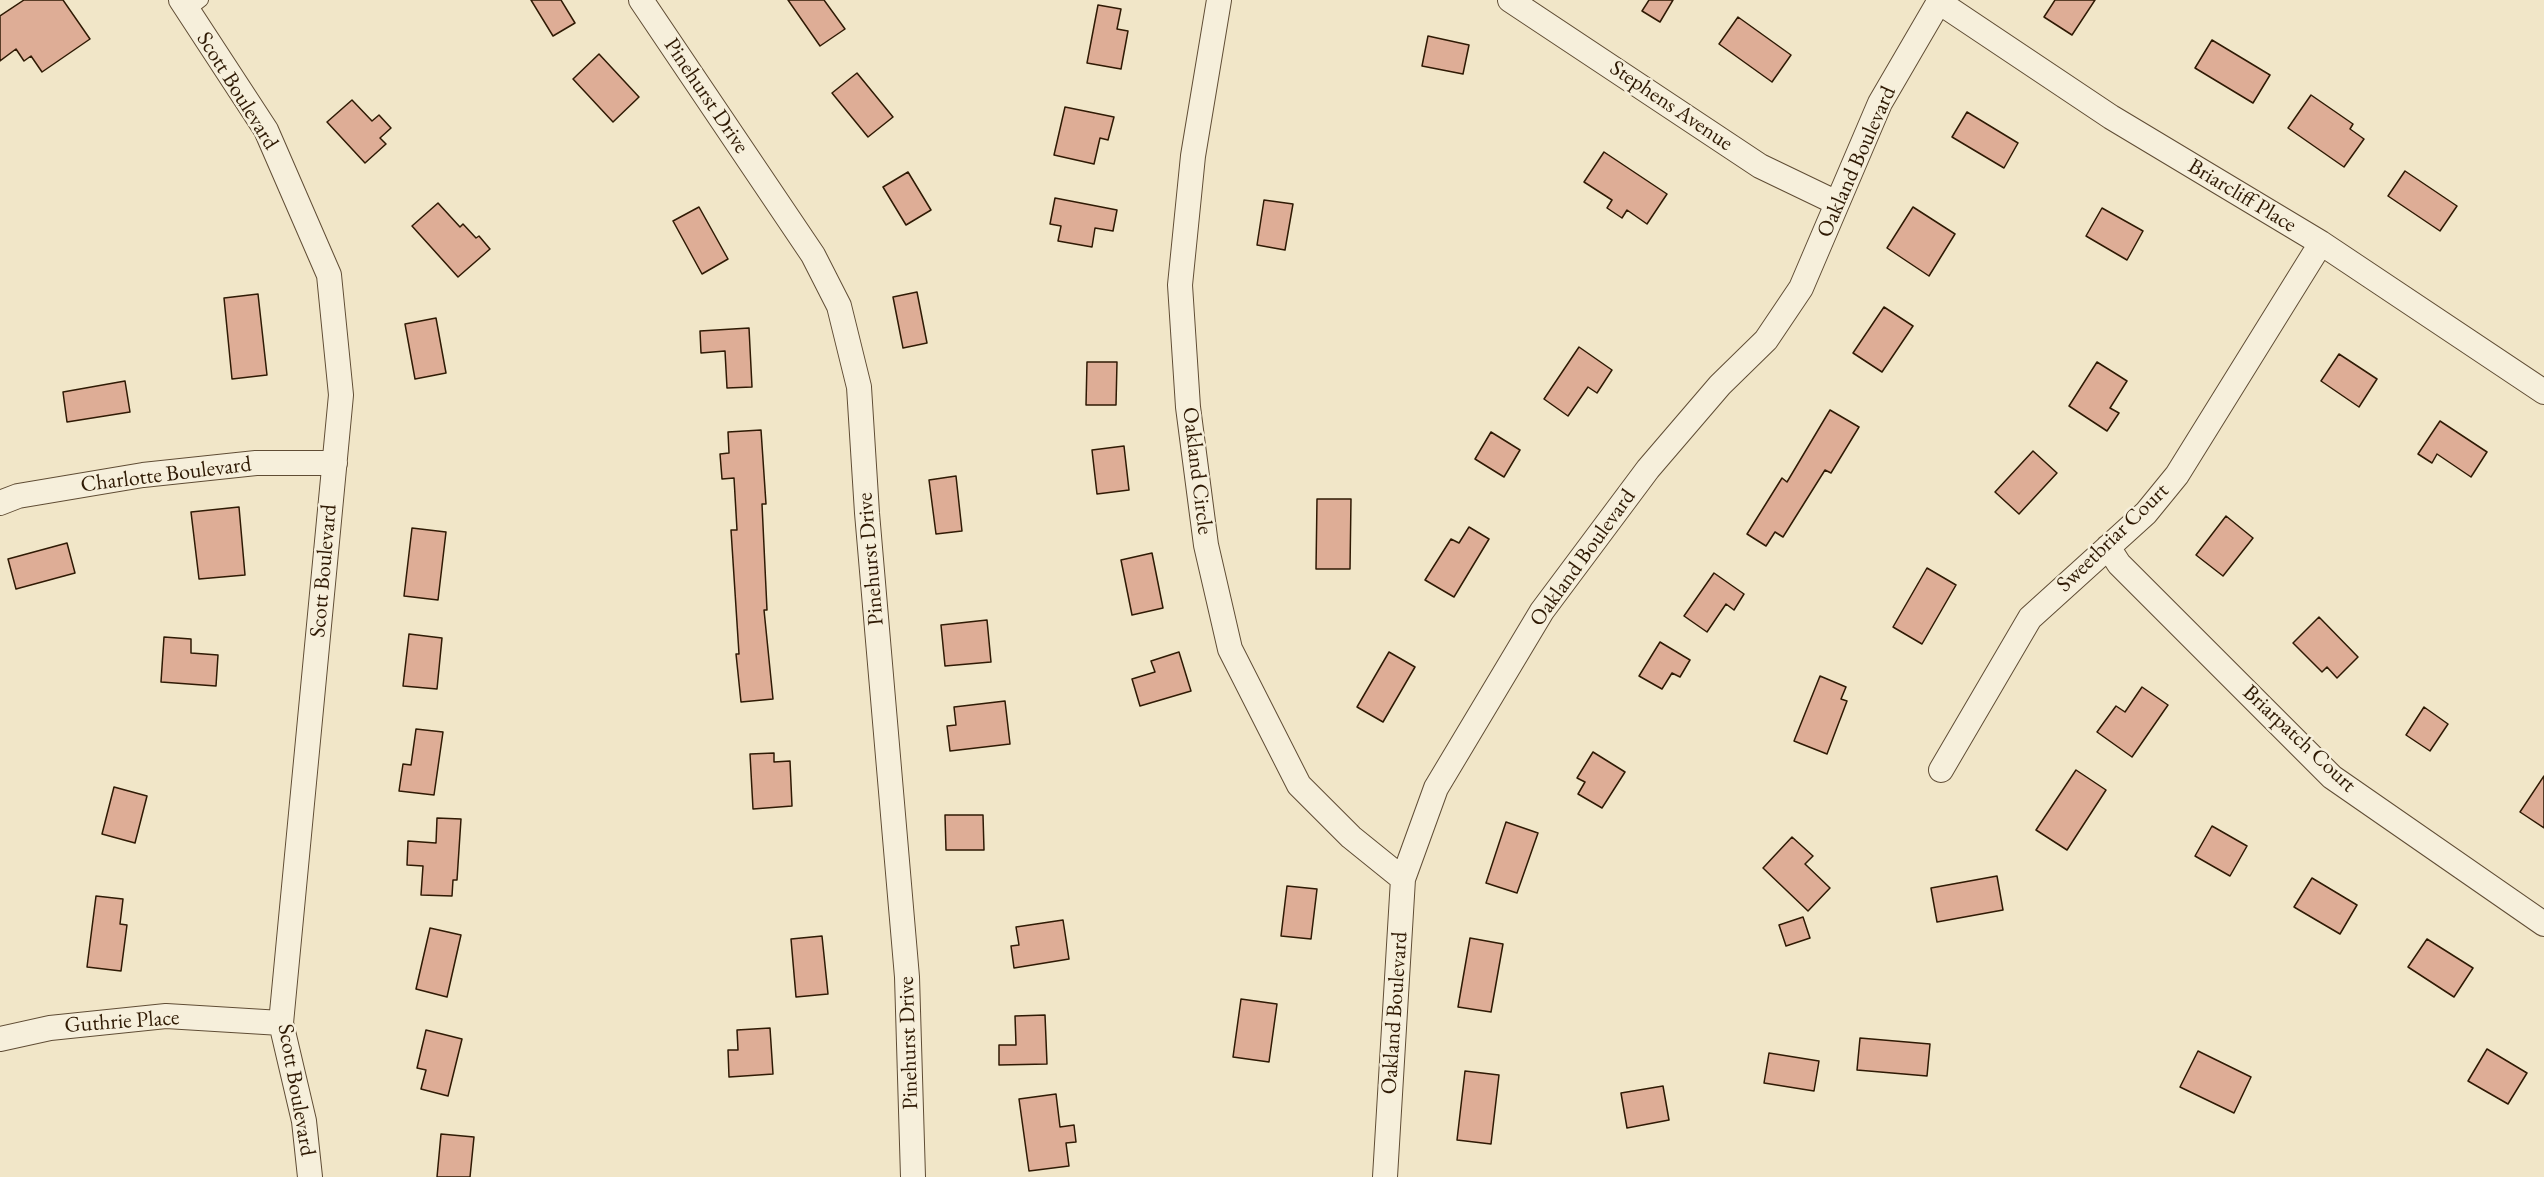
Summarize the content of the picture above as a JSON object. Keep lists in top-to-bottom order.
{
  "streets": {
    "street": [
      "Scott Boulevard",
      "Pinehurst Drive",
      "Stephens Avenue",
      "Oakland Boulevard",
      "Briarcliff Place",
      "Oakland Circle",
      "Charlotte Boulevard",
      "Sweetbriar Court",
      "Briarpatch Court",
      "Guthrie Place"
    ]
  },
  "crossings": [
    ["Scott Boulevard", "Charlotte Boulevard"],
    ["Scott Boulevard", "Guthrie Place"],
    ["Stephens Avenue", "Oakland Boulevard"],
    ["Oakland Boulevard", "Briarcliff Place"],
    ["Oakland Boulevard", "Oakland Circle"],
    ["Briarcliff Place", "Sweetbriar Court"],
    ["Sweetbriar Court", "Briarpatch Court"]
  ]
}
